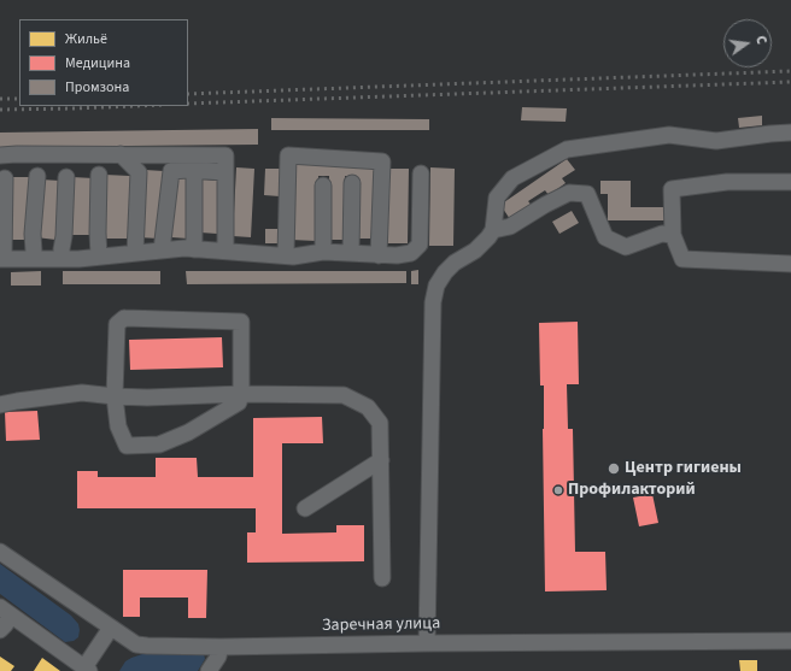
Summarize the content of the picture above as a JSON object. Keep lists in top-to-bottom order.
{
  "streets": {
    "street": ["Заречная улица"]
  },
  "places": ["Центр гигиены", "Профилакторий"],
  "legend": ["Жильё", "Медицина", "Промзона"],
  "north": "right"
}
